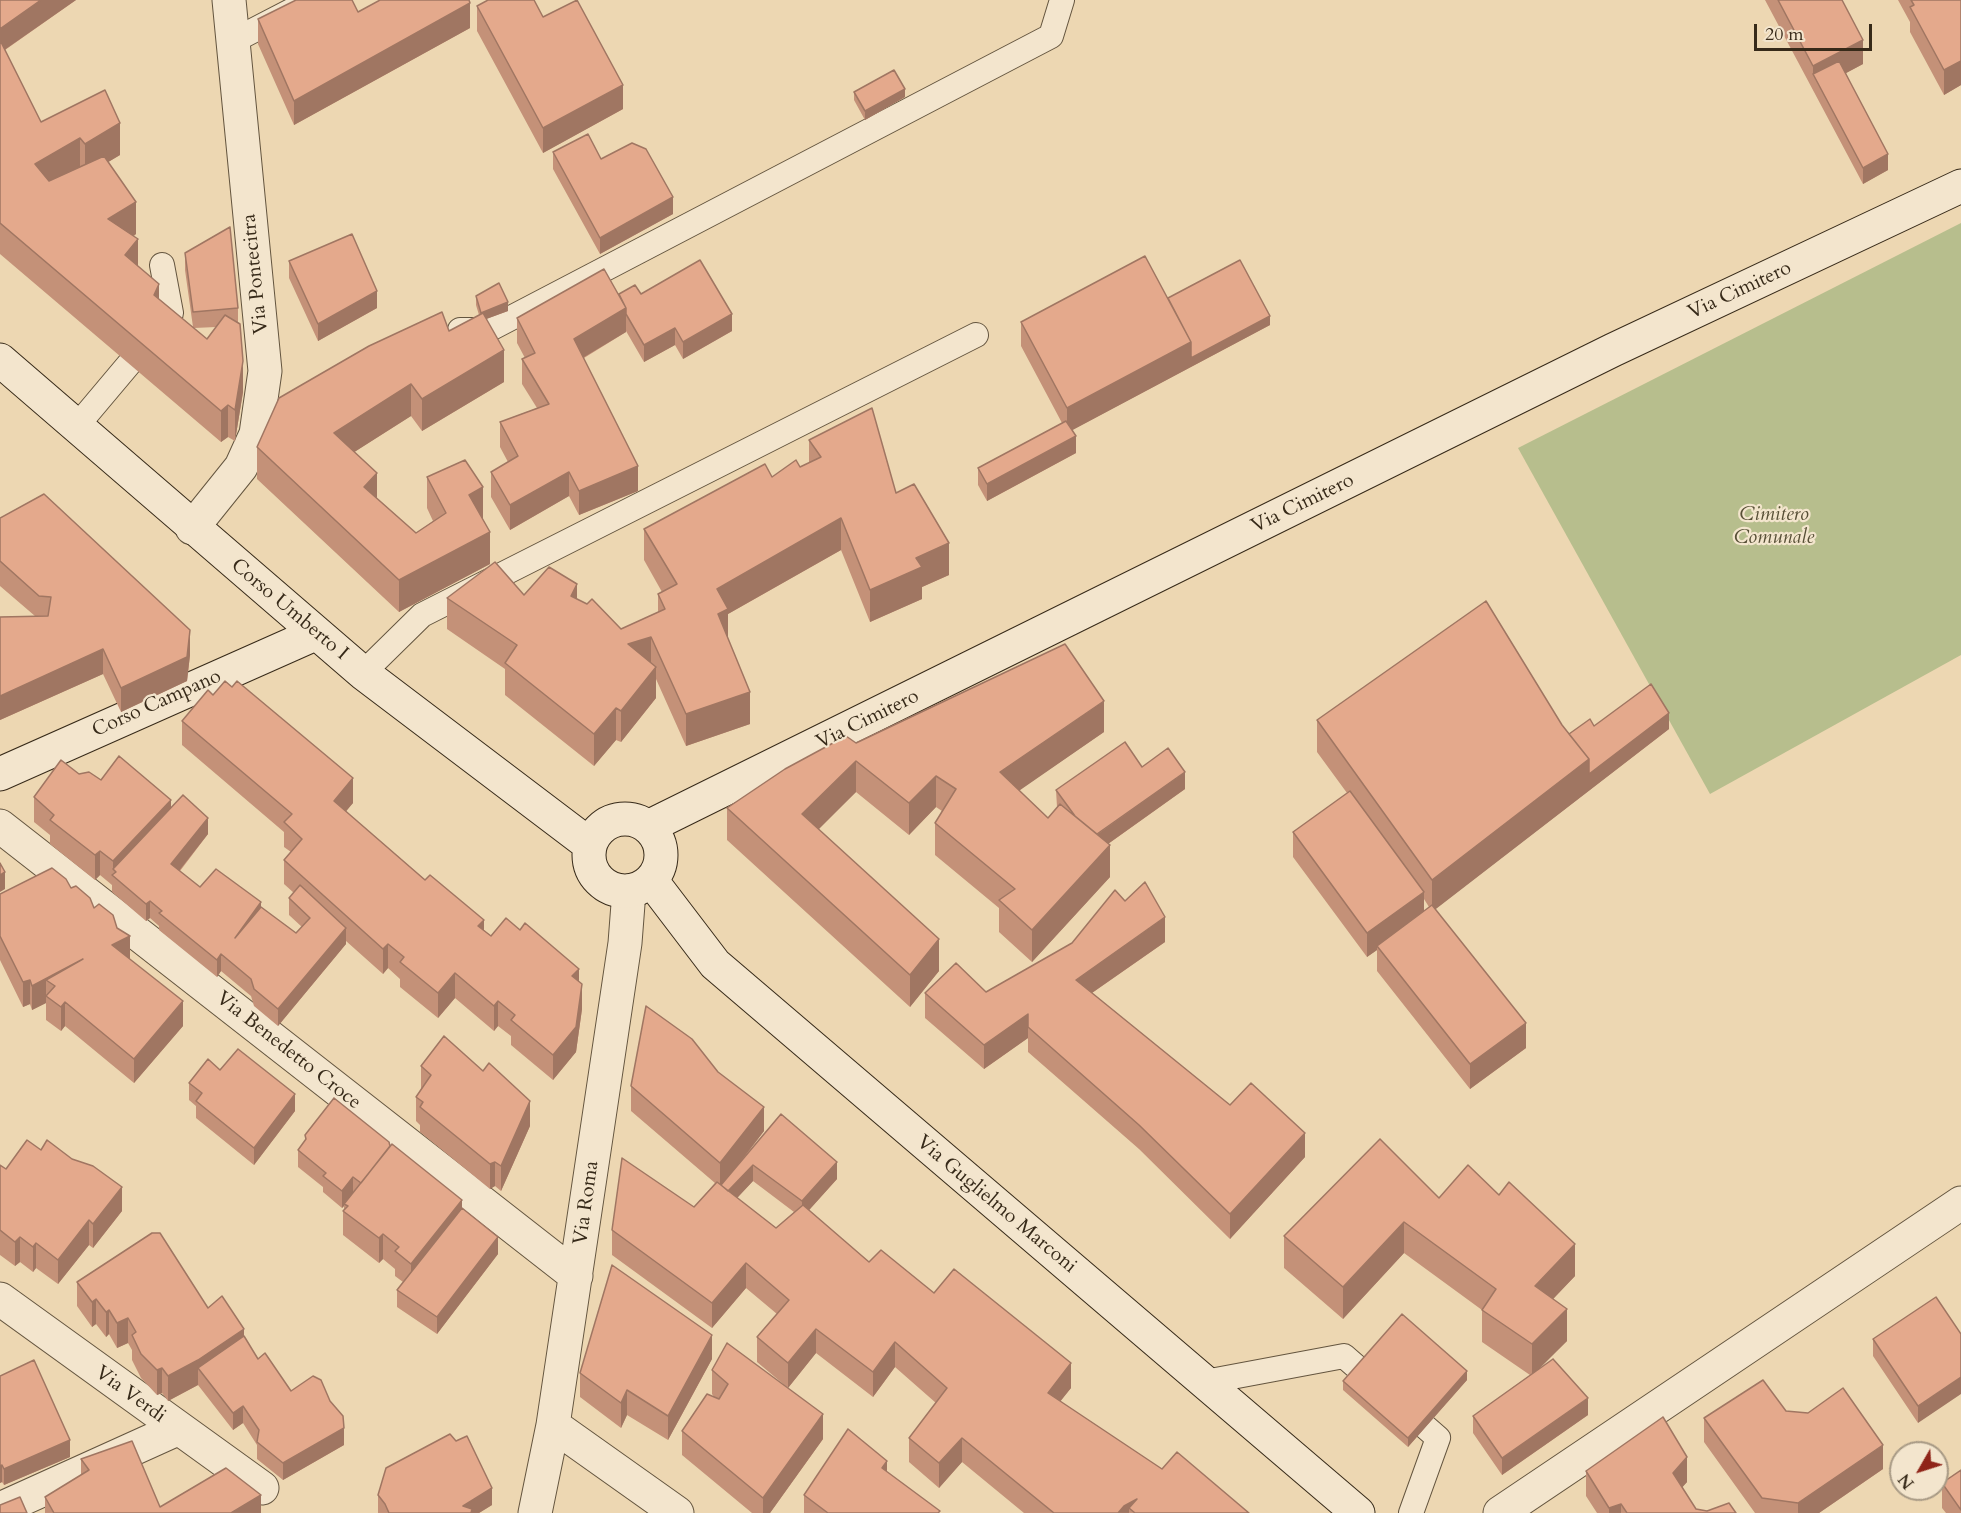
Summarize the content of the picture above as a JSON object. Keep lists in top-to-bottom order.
{
  "streets": {
    "street": [
      "Via Pontecitra",
      "Via Cimitero",
      "Corso Umberto I",
      "Corso Campano",
      "Via Benedetto Croce",
      "Via Roma",
      "Via Guglielmo Marconi",
      "Via Verdi"
    ]
  },
  "crossings": [
    ["Via Pontecitra", "Corso Umberto I"],
    ["Via Cimitero", "Corso Umberto I"],
    ["Via Cimitero", "Via Roma"],
    ["Via Cimitero", "Via Guglielmo Marconi"],
    ["Corso Umberto I", "Corso Campano"],
    ["Corso Umberto I", "Via Roma"],
    ["Corso Umberto I", "Via Guglielmo Marconi"],
    ["Via Benedetto Croce", "Via Roma"],
    ["Via Roma", "Via Guglielmo Marconi"]
  ],
  "parks": ["Cimitero Comunale"],
  "scale_bar": "20 m",
  "north": "bottom left"
}
